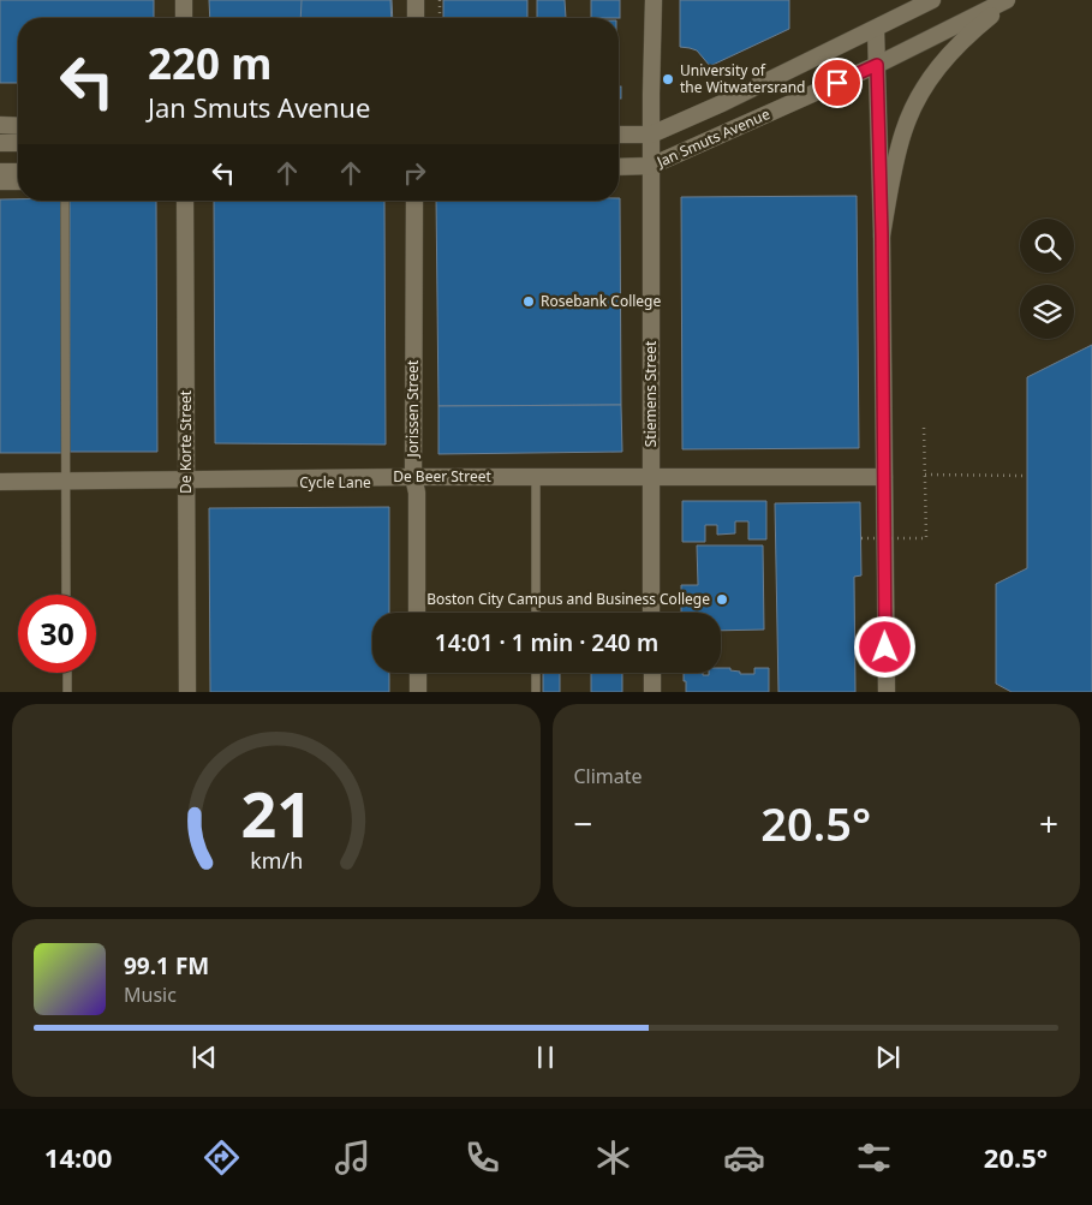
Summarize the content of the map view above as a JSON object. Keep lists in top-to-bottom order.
{
  "streets": {
    "street": [
      "Jan Smuts Avenue",
      "Stiemens Street",
      "Jorissen Street",
      "De Korte Street",
      "De Beer Street"
    ]
  },
  "crossings": [
    ["Jan Smuts Avenue", "Stiemens Street"],
    ["Stiemens Street", "De Beer Street"],
    ["Jorissen Street", "De Beer Street"],
    ["De Korte Street", "De Beer Street"]
  ],
  "places": ["University of the Witwatersrand", "Rosebank College", "Boston City Campus and Business College"],
  "page": {
    "turn": ["220 m", "Jan Smuts Avenue"],
    "limit": "30",
    "trip": "14:01 · 1 min · 240 m",
    "tile": "Climate",
    "heat": ["−", "20.5°", "+"],
    "song": ["99.1 FM", "Music"],
    "tabs": ["14:00", "20.5°"],
    "gauge": ["21", "km/h"]
  }
}
